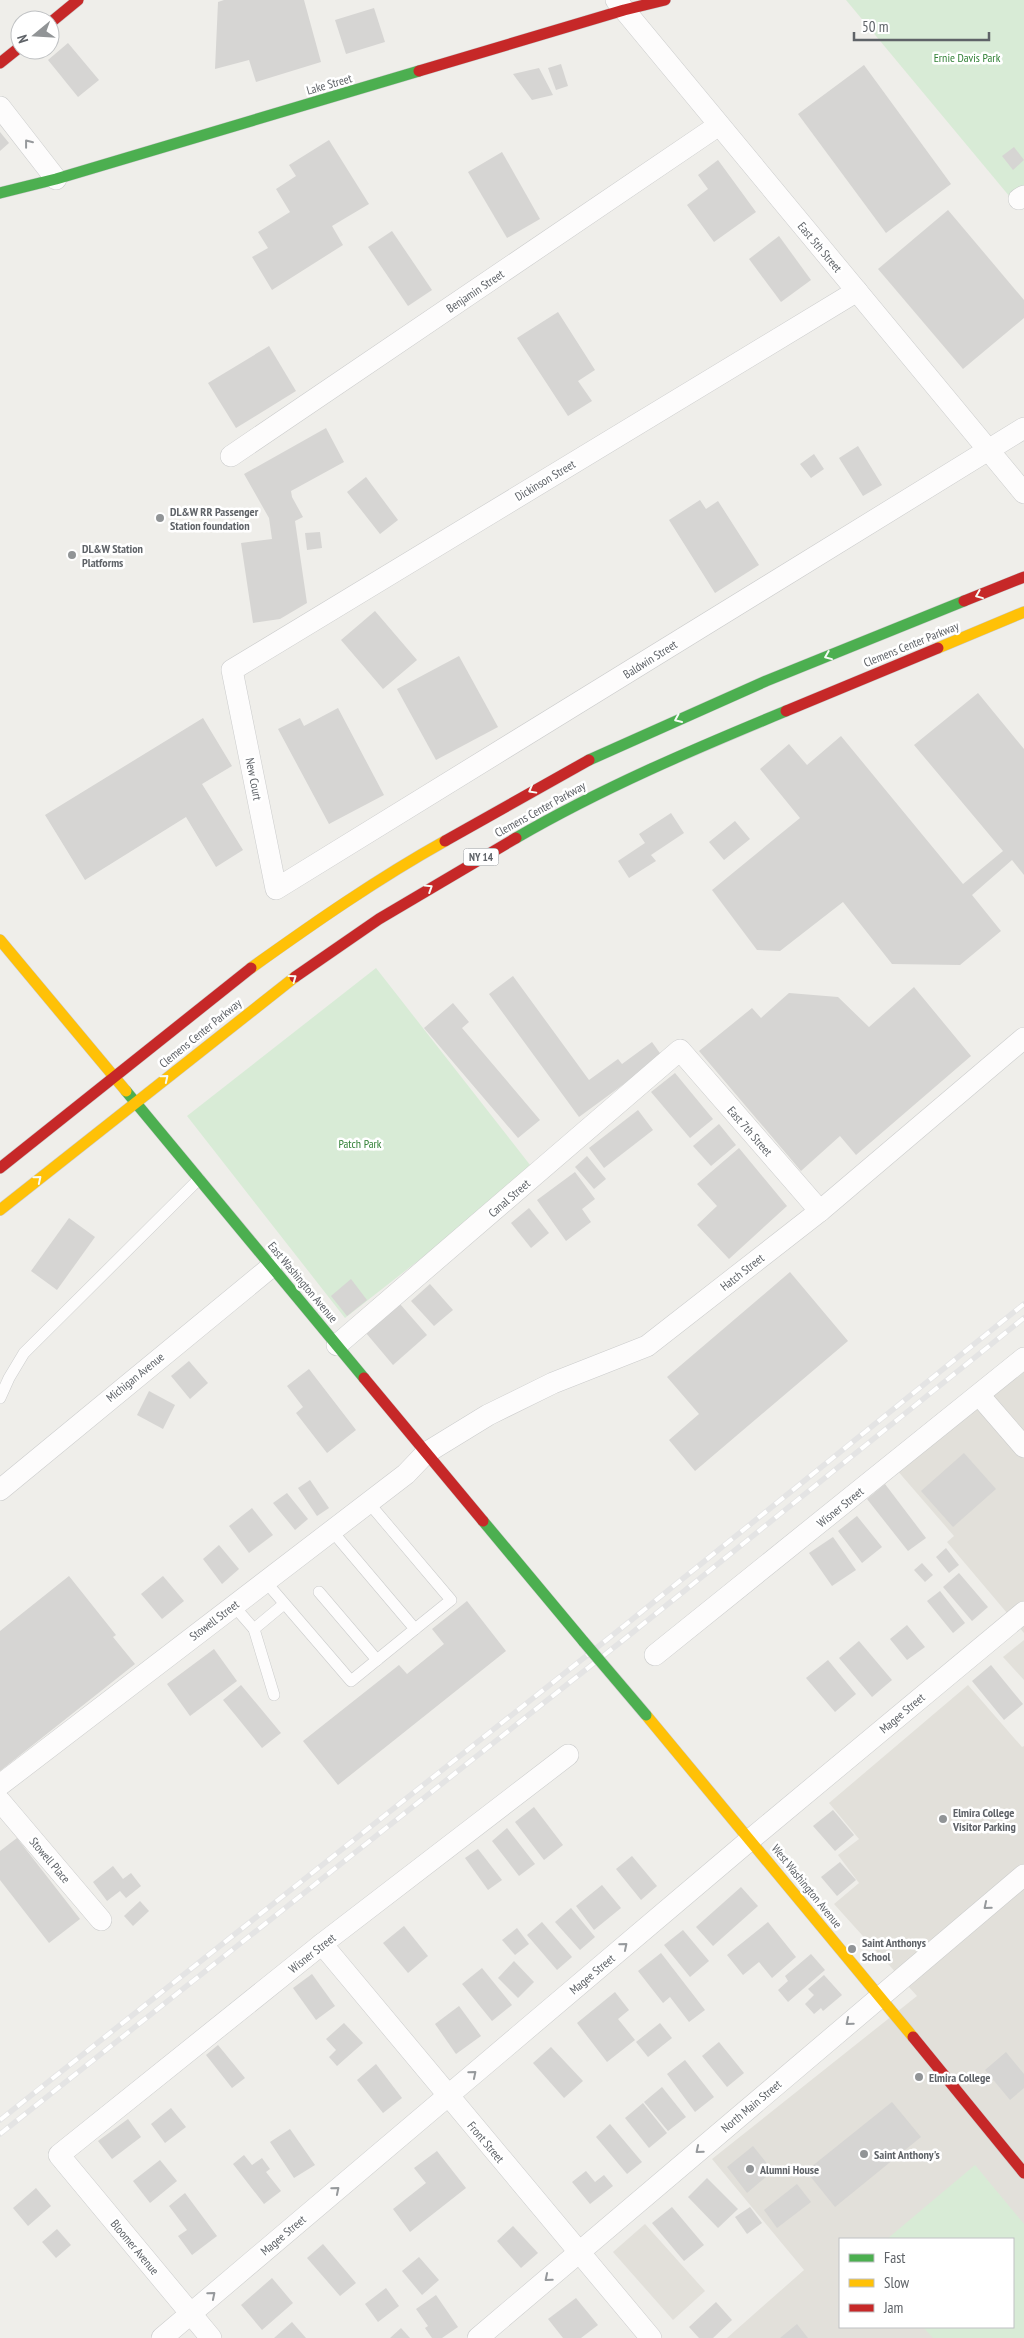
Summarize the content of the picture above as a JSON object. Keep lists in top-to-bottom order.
{
  "streets": {
    "main road": [
      "Lake Street",
      "Clemens Center Parkway",
      "NY 14",
      "East Washington Avenue",
      "West Washington Avenue"
    ],
    "street": [
      "East 5th Street",
      "Benjamin Street",
      "Dickinson Street",
      "Baldwin Street",
      "New Court",
      "East 7th Street",
      "Canal Street",
      "Hatch Street",
      "Michigan Avenue",
      "Wisner Street",
      "Stowell Street",
      "Magee Street",
      "Stowell Place",
      "North Main Street",
      "Front Street",
      "Bloomer Avenue"
    ]
  },
  "crossings": [
    ["Lake Street", "East 5th Street"],
    ["East 5th Street", "Benjamin Street"],
    ["East 5th Street", "Dickinson Street"],
    ["East 5th Street", "Baldwin Street"],
    ["Dickinson Street", "New Court"],
    ["Clemens Center Parkway", "East Washington Avenue"],
    ["Baldwin Street", "New Court"],
    ["East 7th Street", "Canal Street"],
    ["East 7th Street", "Hatch Street"],
    ["Canal Street", "East Washington Avenue"],
    ["Hatch Street", "East Washington Avenue"],
    ["Hatch Street", "Stowell Street"],
    ["East Washington Avenue", "Michigan Avenue"],
    ["East Washington Avenue", "Stowell Street"],
    ["East Washington Avenue", "West Washington Avenue"],
    ["Wisner Street", "Front Street"],
    ["Wisner Street", "Bloomer Avenue"],
    ["Magee Street", "West Washington Avenue"],
    ["Magee Street", "Front Street"],
    ["Magee Street", "Bloomer Avenue"],
    ["West Washington Avenue", "North Main Street"],
    ["North Main Street", "Front Street"]
  ],
  "one_way": ["Magee Street", "North Main Street"],
  "parks": ["Ernie Davis Park", "Patch Park"],
  "places": [
    "DL&W RR Passenger Station foundation",
    "DL&W Station Platforms",
    "Elmira College Visitor Parking",
    "Saint Anthonys School",
    "Elmira College",
    "Saint Anthony's",
    "Alumni House"
  ],
  "legend": ["Fast", "Slow", "Jam"],
  "scale_bar": "50 m",
  "north": "left"
}
